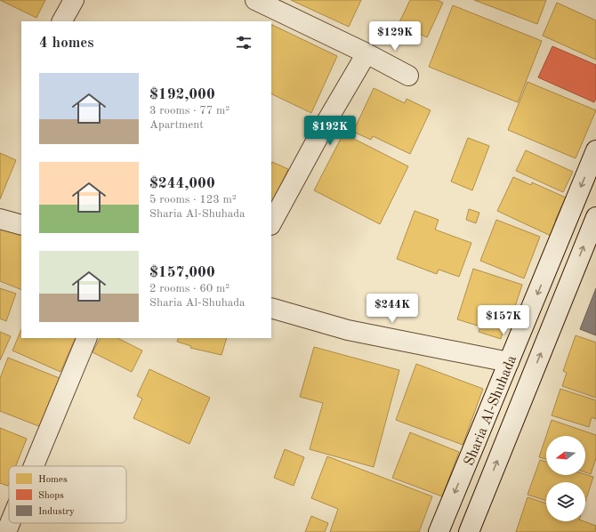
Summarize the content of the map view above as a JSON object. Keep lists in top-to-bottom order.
{
  "streets": {
    "street": ["Sharia Al-Shuhada"]
  },
  "legend": ["Homes", "Shops", "Industry"],
  "north": "left",
  "page": {
    "price": [
      "$129K",
      "$192K",
      "$244K",
      "$157K"
    ],
    "heading": "4 homes",
    "list": [
      {
        "name": "$192,000",
        "note": "3 rooms · 77 m² · Apartment"
      },
      {
        "name": "$244,000",
        "note": "5 rooms · 123 m² · Sharia Al-Shuhada"
      },
      {
        "name": "$157,000",
        "note": "2 rooms · 60 m² · Sharia Al-Shuhada"
      }
    ]
  }
}
